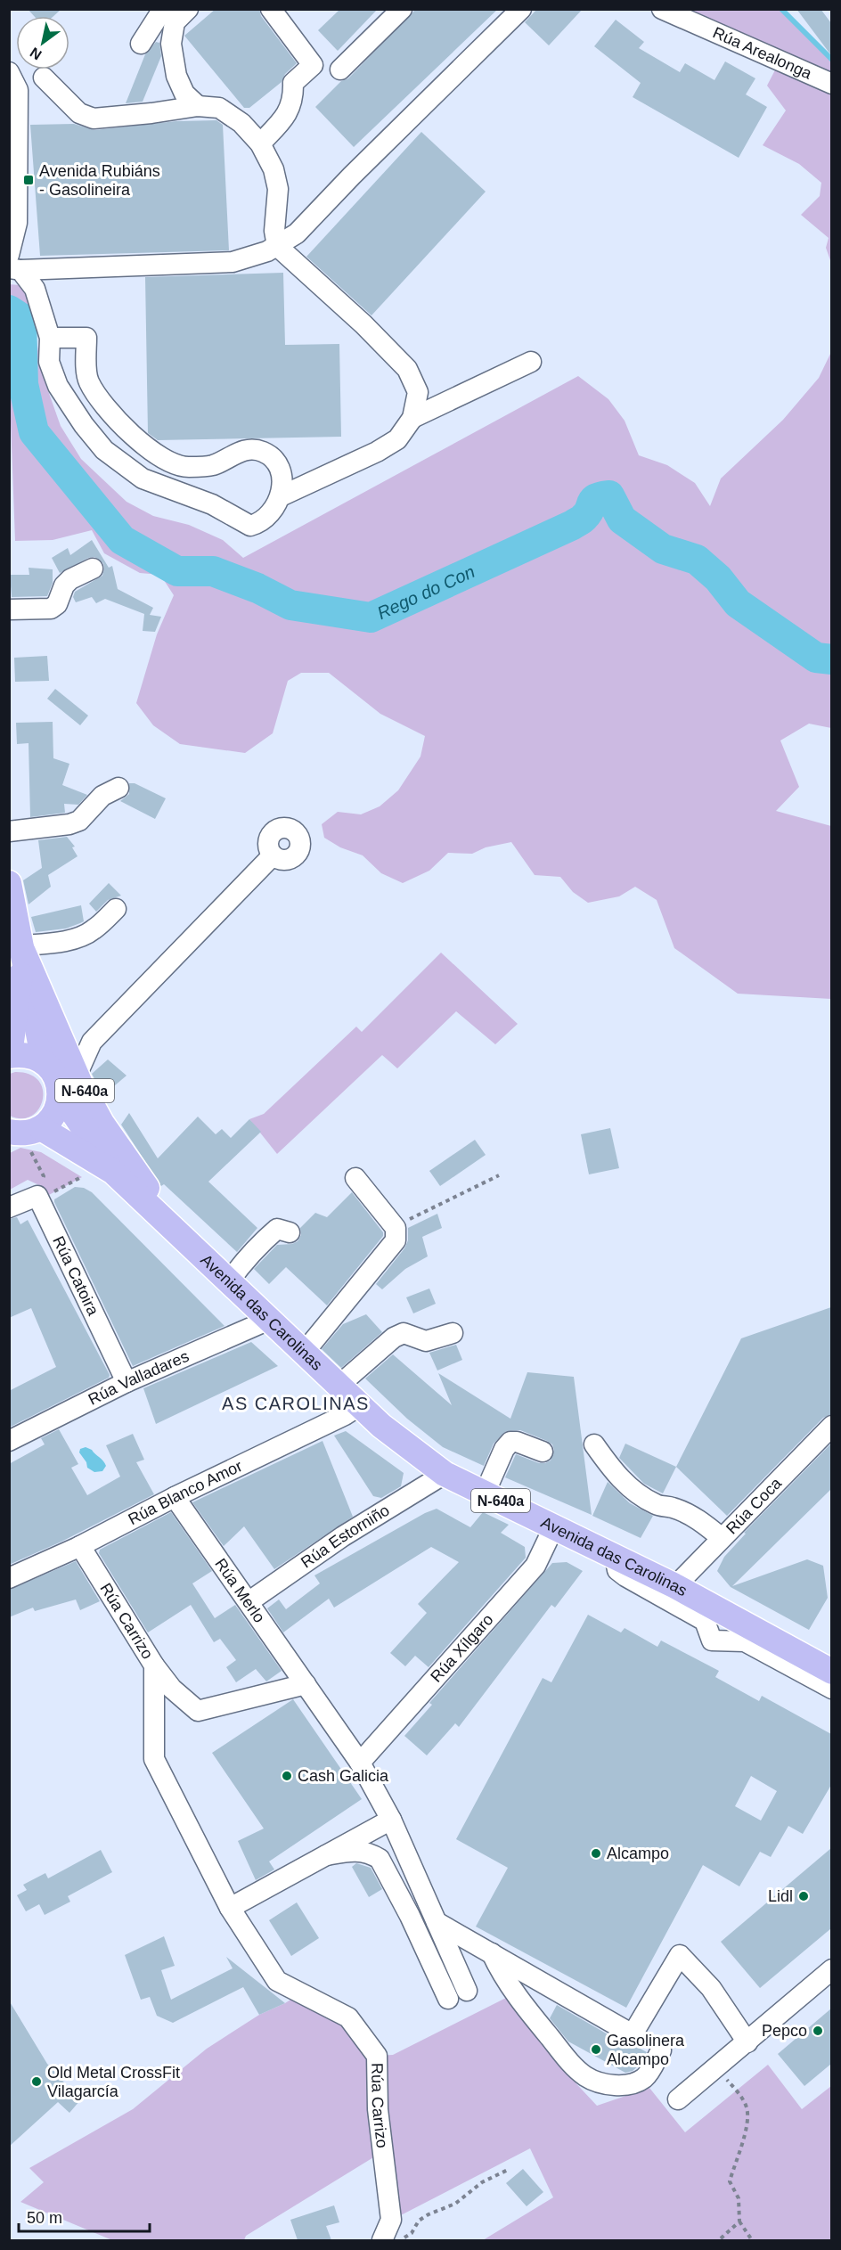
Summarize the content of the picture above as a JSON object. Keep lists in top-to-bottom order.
{
  "streets": {
    "main road": ["N-640a", "Avenida das Carolinas"],
    "street": [
      "Rúa Arealonga",
      "Rúa Catoira",
      "Rúa Valladares",
      "Rúa Blanco Amor",
      "Rúa Coca",
      "Rúa Estorniño",
      "Rúa Merlo",
      "Rúa Carrizo",
      "Rúa Xílgaro"
    ]
  },
  "crossings": [
    ["N-640a", "Avenida das Carolinas"],
    ["Rúa Catoira", "Rúa Valladares"],
    ["Avenida das Carolinas", "Rúa Valladares"],
    ["Avenida das Carolinas", "Rúa Blanco Amor"],
    ["Avenida das Carolinas", "Rúa Coca"],
    ["Avenida das Carolinas", "Rúa Estorniño"],
    ["Avenida das Carolinas", "Rúa Xílgaro"],
    ["Rúa Blanco Amor", "Rúa Merlo"],
    ["Rúa Blanco Amor", "Rúa Carrizo"],
    ["Rúa Estorniño", "Rúa Merlo"]
  ],
  "districts": ["AS CAROLINAS"],
  "water": ["Rego do Con"],
  "places": {
    "transit": ["Avenida Rubiáns - Gasolineira"],
    "other": [
      "Cash Galicia",
      "Alcampo",
      "Lidl",
      "Pepco",
      "Gasolinera Alcampo",
      "Old Metal CrossFit Vilagarcía"
    ]
  },
  "scale_bar": "50 m",
  "north": "bottom left"
}
